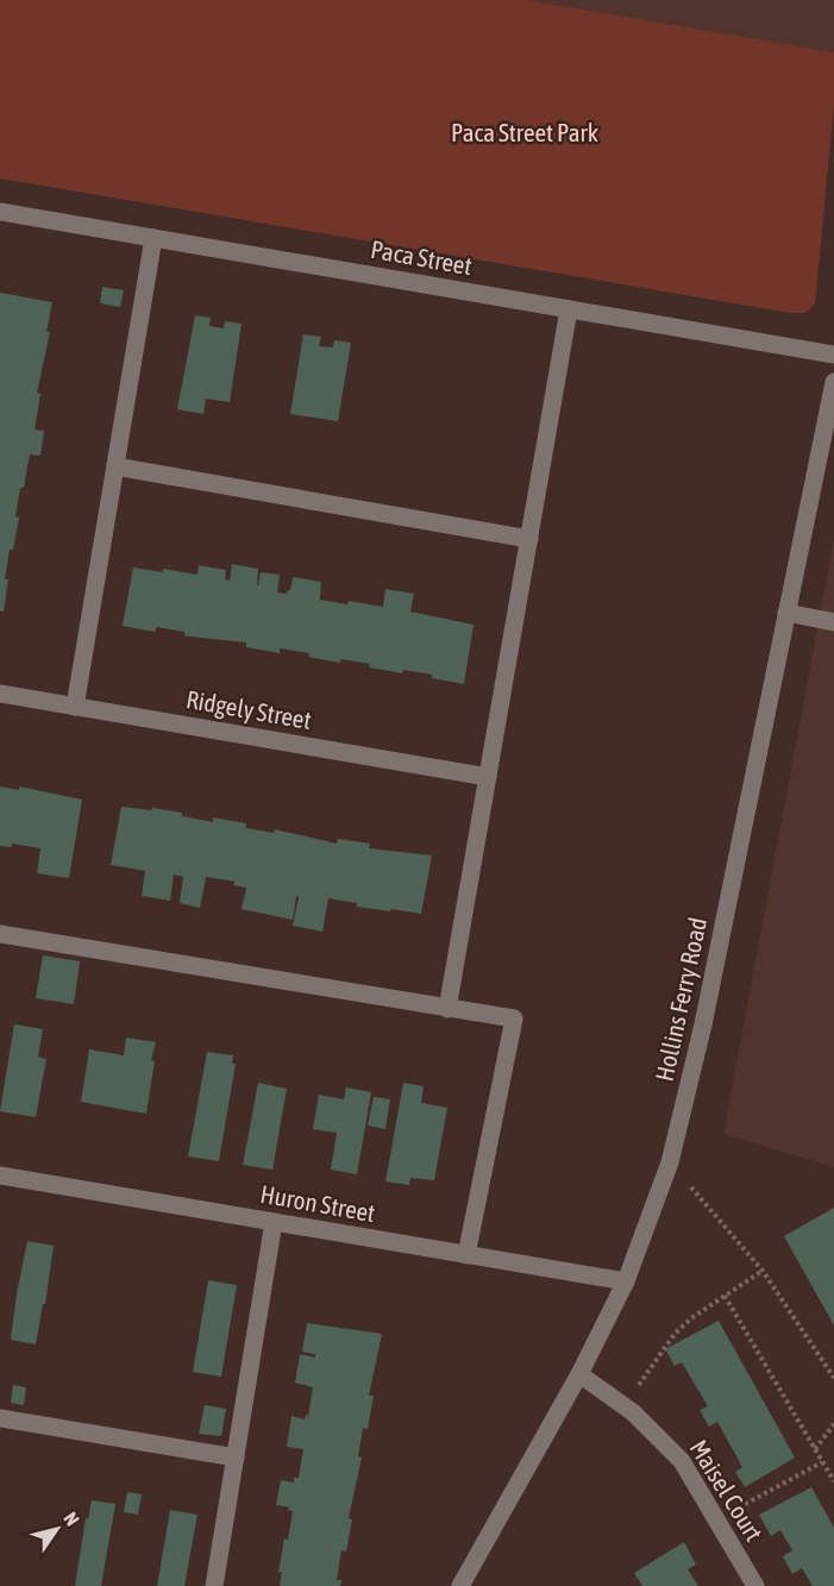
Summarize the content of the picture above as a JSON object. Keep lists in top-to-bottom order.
{
  "streets": {
    "street": [
      "Paca Street",
      "Ridgely Street",
      "Hollins Ferry Road",
      "Huron Street",
      "Maisel Court"
    ]
  },
  "crossings": [
    ["Hollins Ferry Road", "Huron Street"],
    ["Hollins Ferry Road", "Maisel Court"]
  ],
  "parks": ["Paca Street Park"],
  "north": "top right"
}
